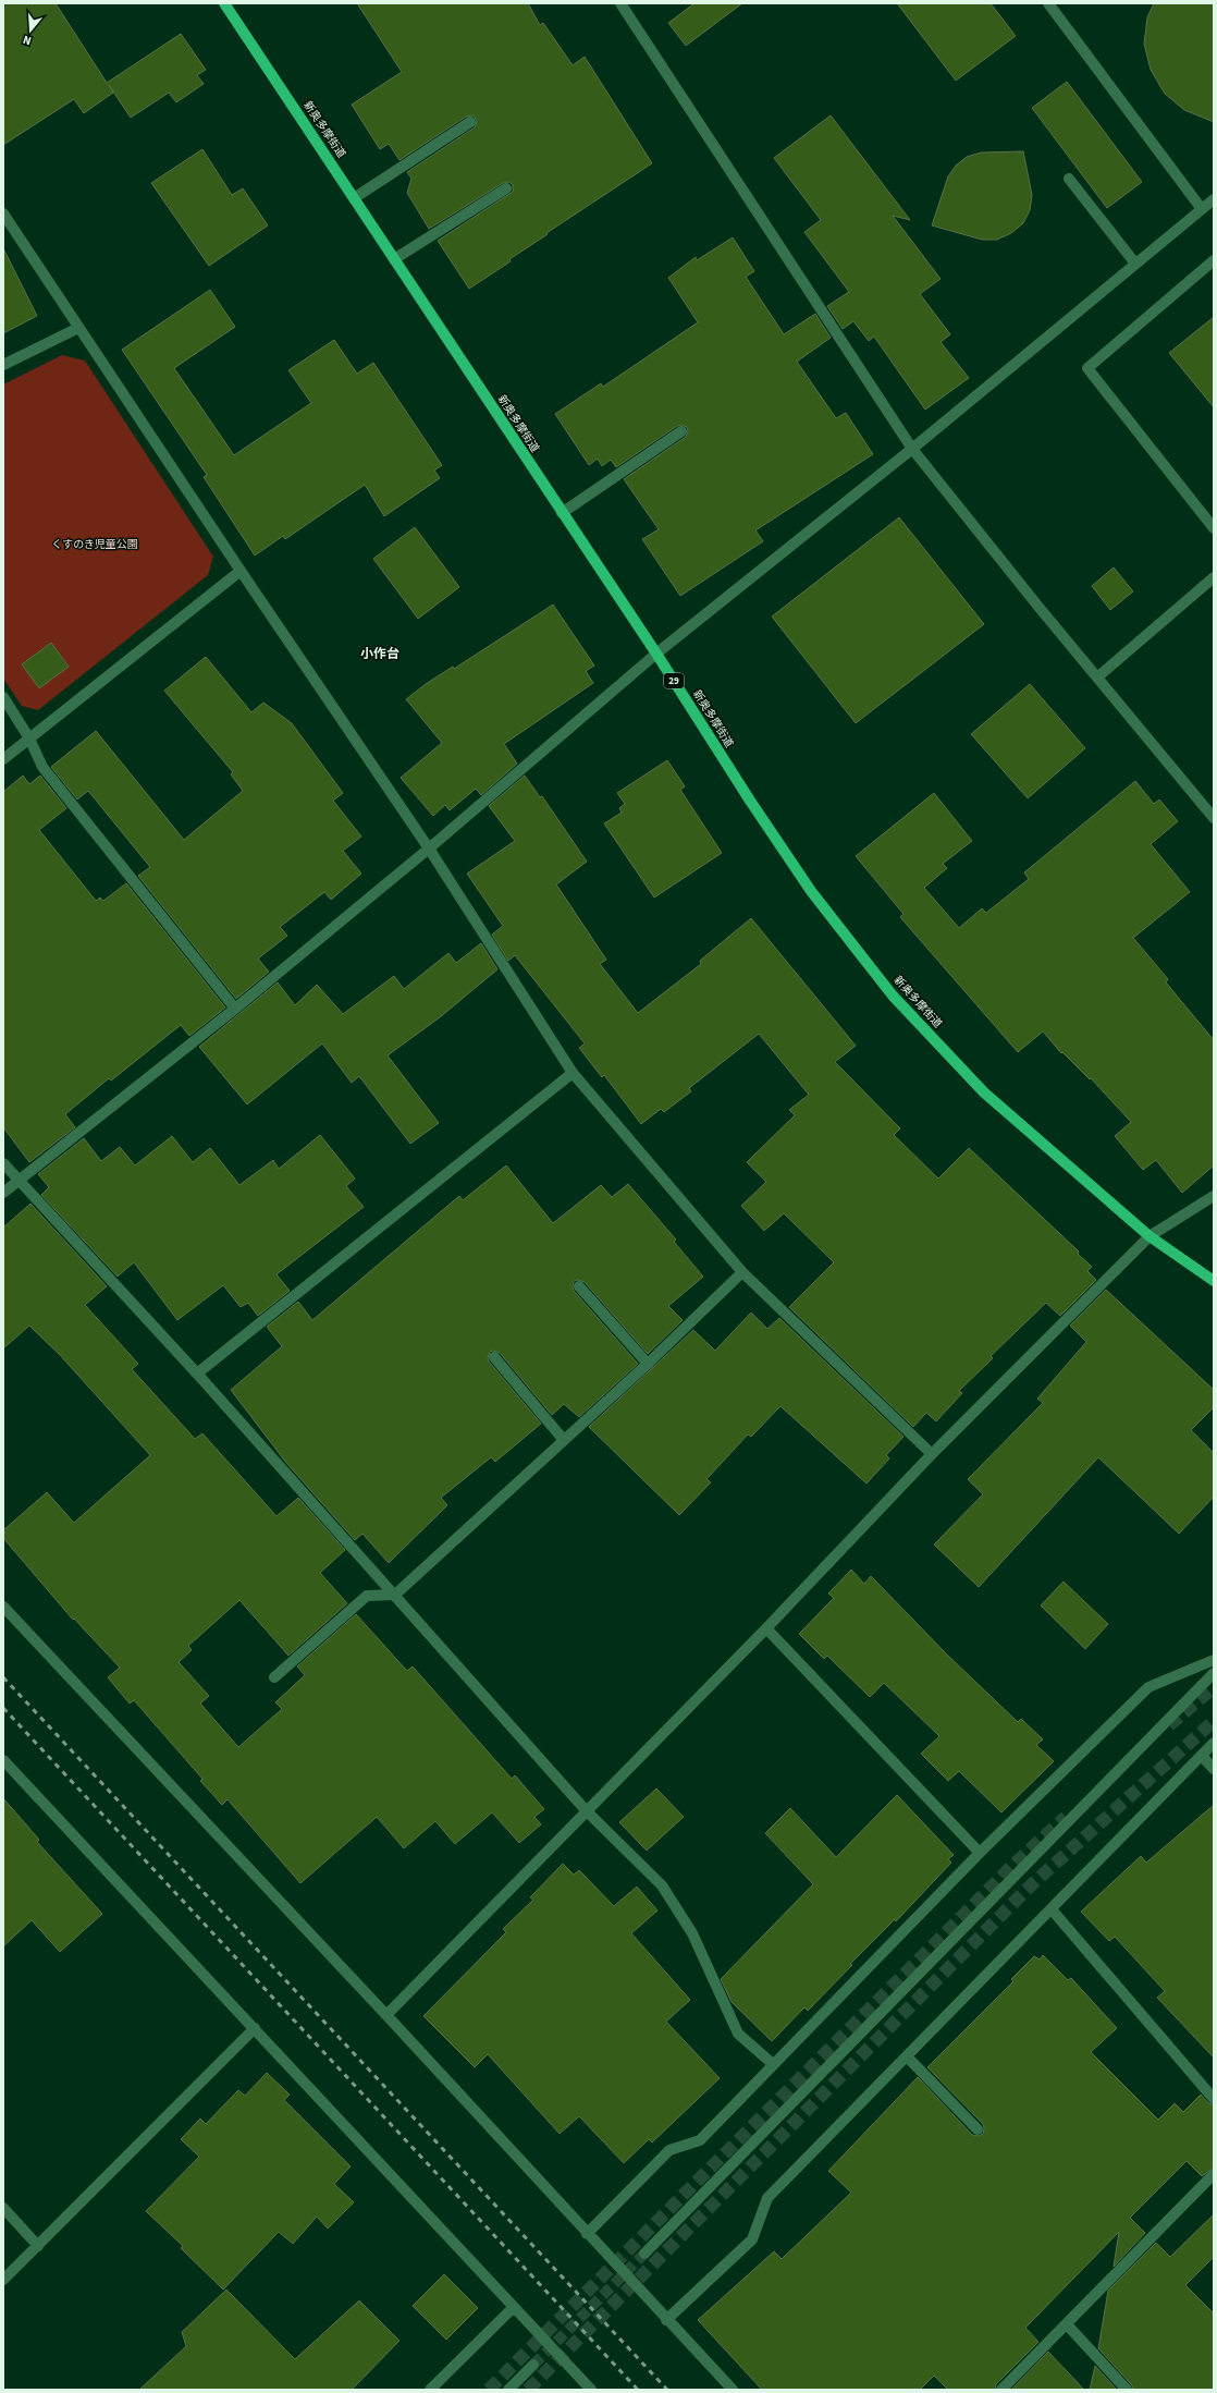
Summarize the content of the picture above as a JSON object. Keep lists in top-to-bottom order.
{
  "streets": {
    "main road": ["新奥多摩街道", "29"]
  },
  "districts": ["小作台"],
  "parks": ["くすのき児童公園"],
  "north": "bottom"
}
